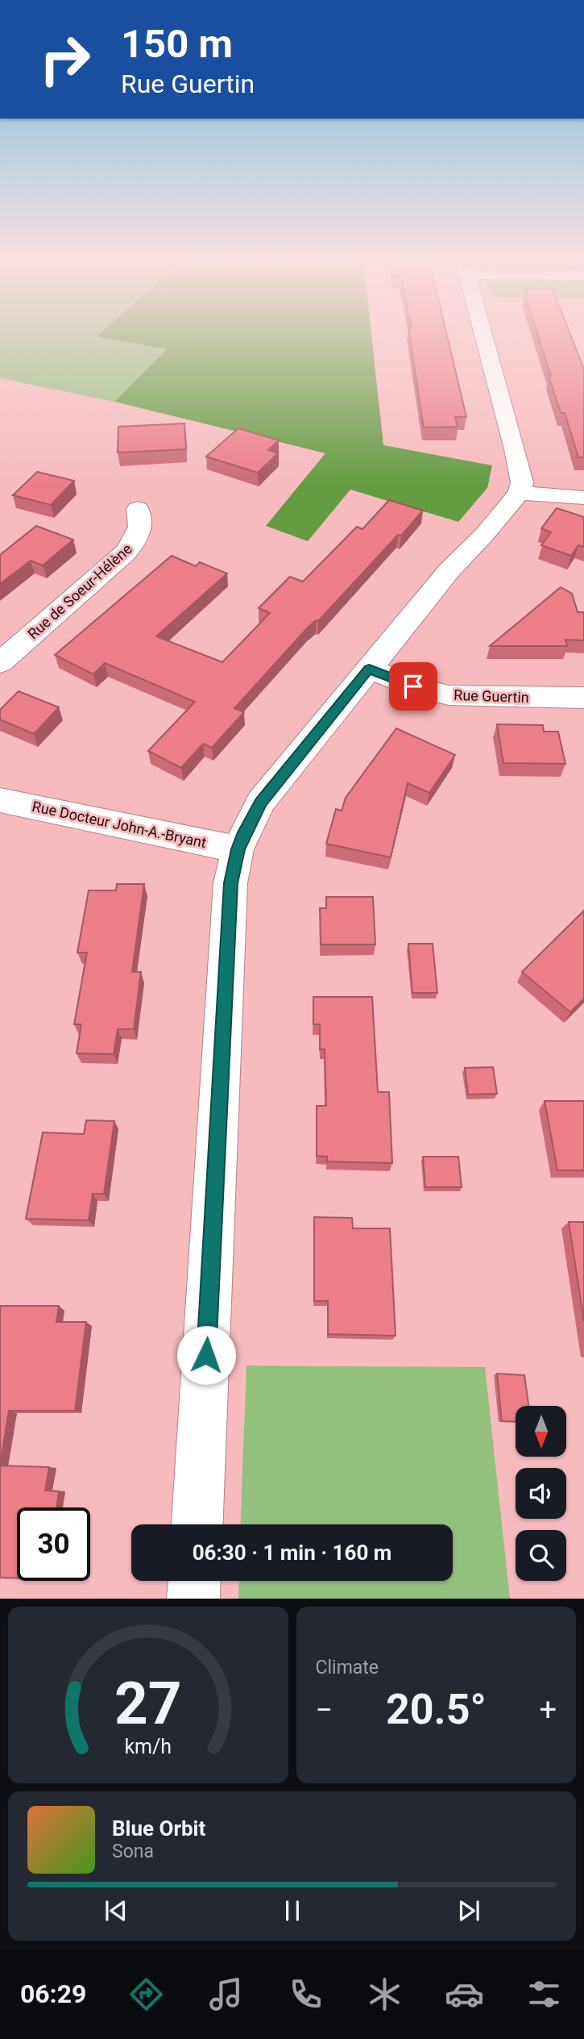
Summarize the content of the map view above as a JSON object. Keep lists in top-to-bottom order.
{
  "streets": {
    "street": ["Rue de Soeur-Hélène", "Rue Guertin", "Rue Docteur John-A.-Bryant"]
  },
  "north": "bottom",
  "page": {
    "turn": ["150 m", "Rue Guertin"],
    "limit": "30",
    "trip": "06:30 · 1 min · 160 m",
    "tile": "Climate",
    "heat": ["−", "20.5°", "+"],
    "song": ["Blue Orbit", "Sona"],
    "tabs": "06:29",
    "gauge": ["27", "km/h"]
  }
}
